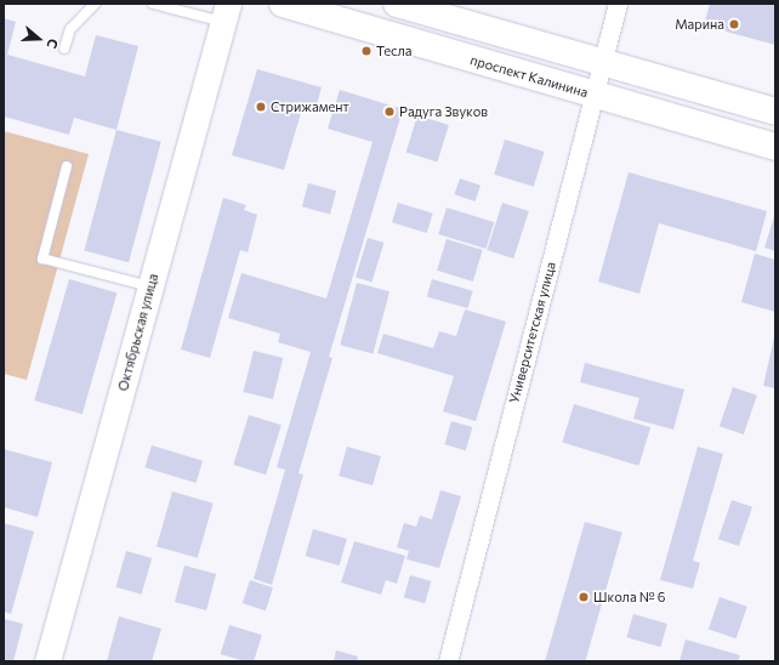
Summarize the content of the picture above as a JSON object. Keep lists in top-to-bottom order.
{
  "streets": {
    "main road": ["проспект Калинина", "Октябрьская улица"],
    "street": ["Университетская улица"]
  },
  "crossings": [
    ["проспект Калинина", "Университетская улица"]
  ],
  "places": [
    "Марина",
    "Тесла",
    "Стрижамент",
    "Радуга Звуков",
    "Школа № 6"
  ],
  "north": "right"
}
